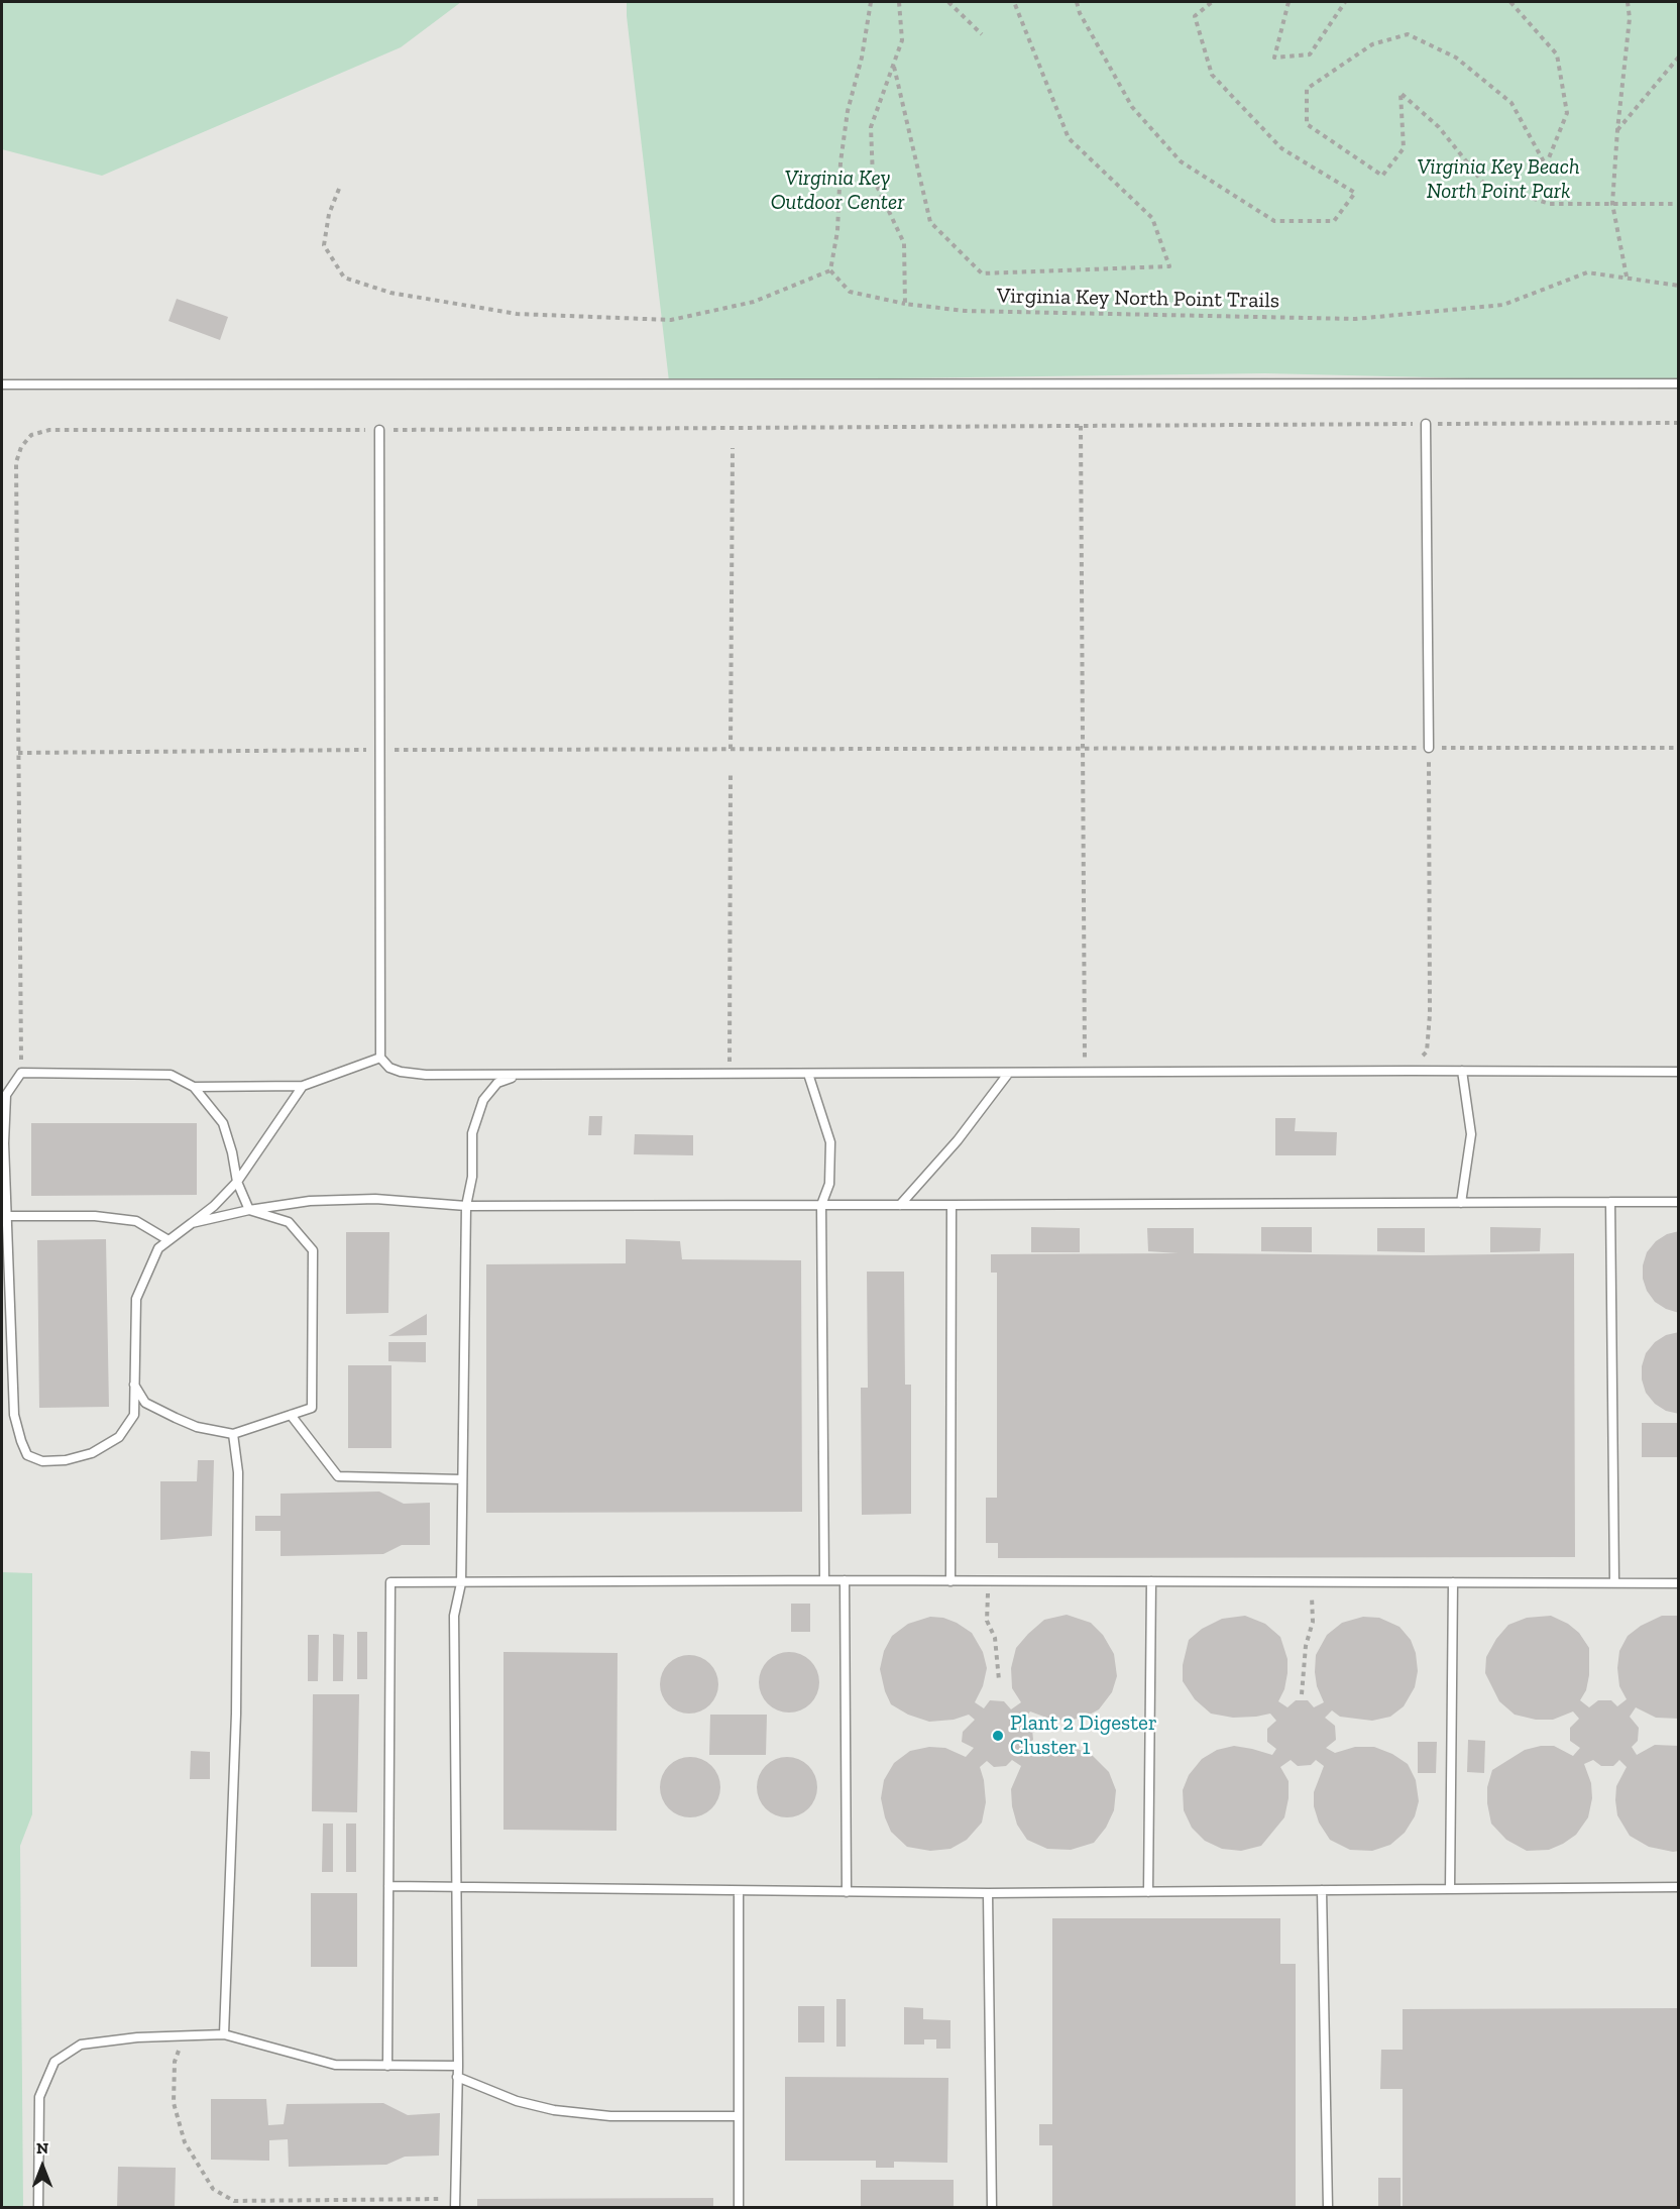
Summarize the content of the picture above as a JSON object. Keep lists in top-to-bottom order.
{
  "streets": {
    "path": ["Virginia Key North Point Trails"]
  },
  "parks": ["Virginia Key Beach North Point Park", "Virginia Key Outdoor Center"],
  "places": ["Plant 2 Digester Cluster 1"],
  "north": "top"
}
